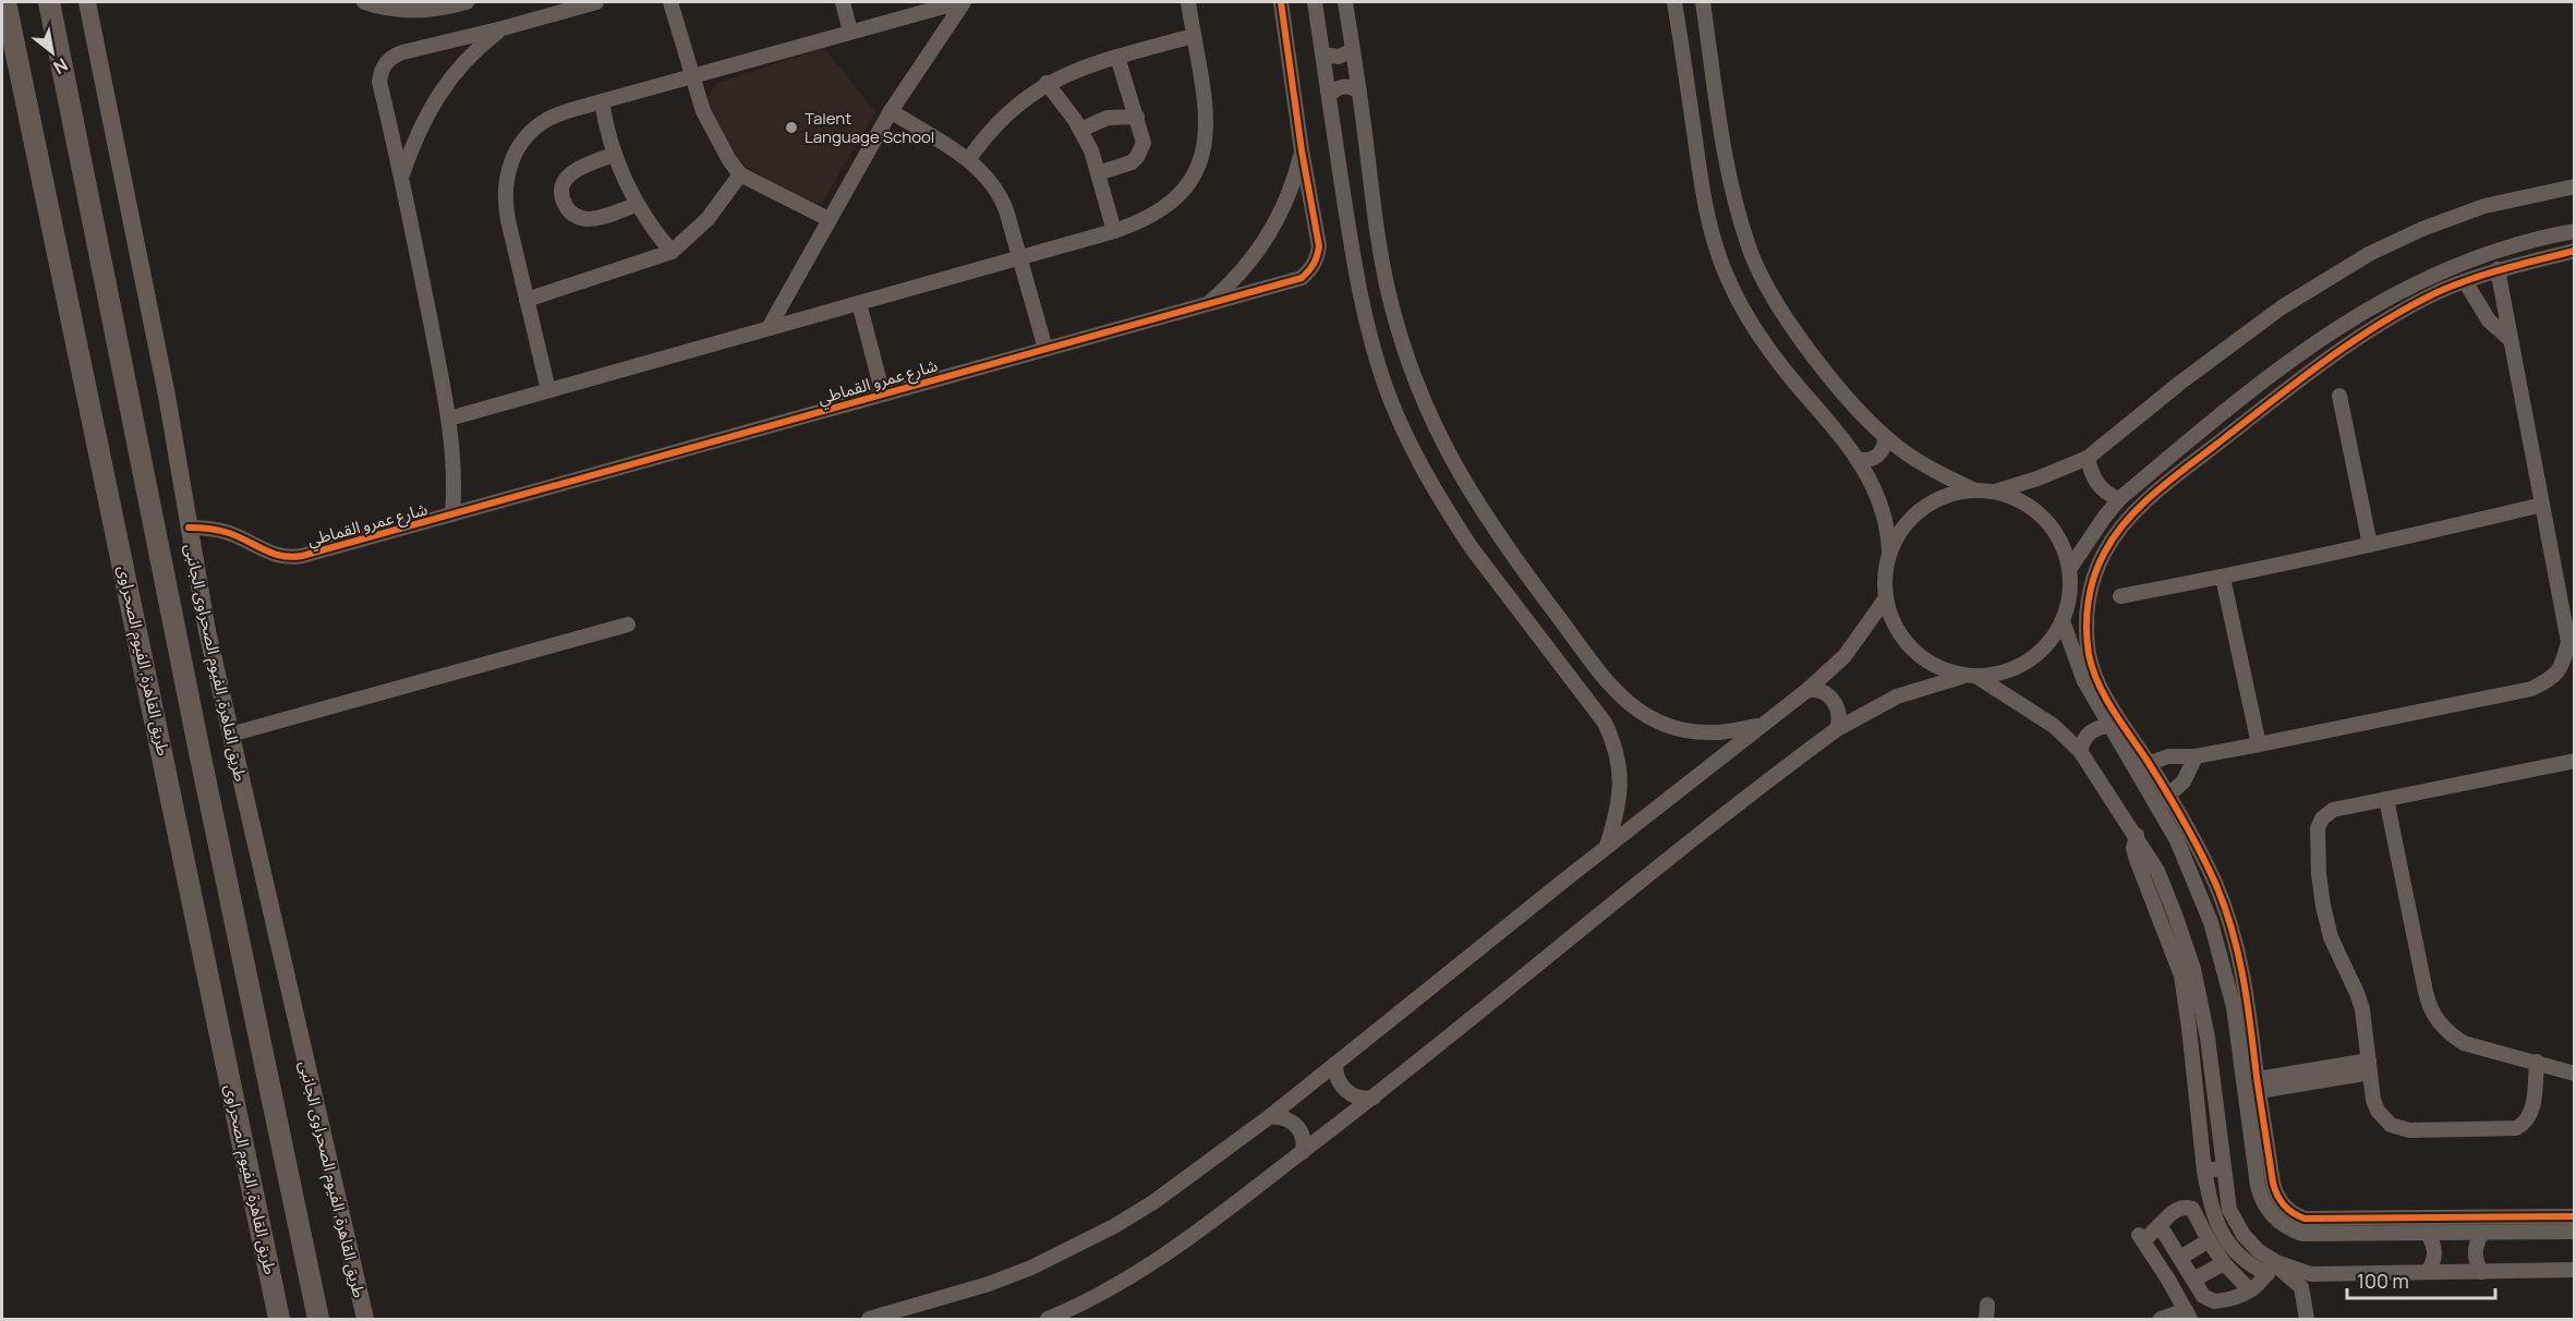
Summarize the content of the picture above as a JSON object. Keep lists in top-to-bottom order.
{
  "streets": {
    "highway": ["طريق القاهرة, الفيوم الصحراوى"],
    "main road": ["طريق القاهرة, الفيوم الصحراوى الجانبى"],
    "street": ["شارع عمرو القماطي"]
  },
  "crossings": [
    ["شارع عمرو القماطي", "طريق القاهرة, الفيوم الصحراوى الجانبى"]
  ],
  "places": ["Talent Language School"],
  "scale_bar": "100 m",
  "north": "bottom right"
}
